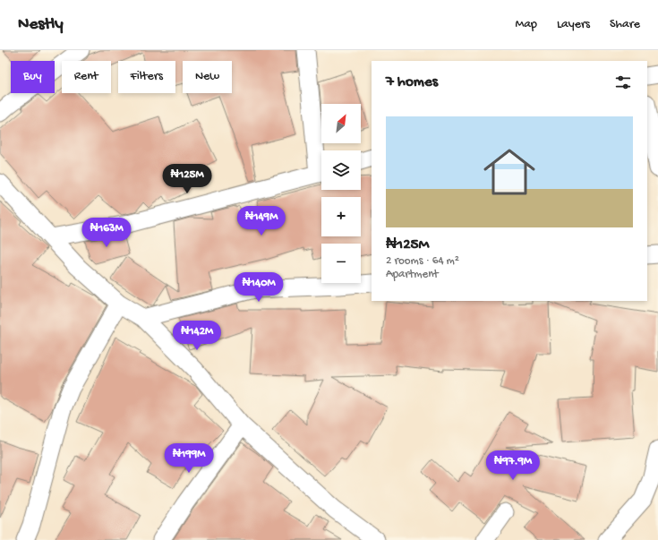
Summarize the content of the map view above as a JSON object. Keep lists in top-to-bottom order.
{
  "north": "top right",
  "page": {
    "header": "Nestly",
    "nav": ["Map", "Layers", "Share"],
    "chip": [
      "Buy",
      "Rent",
      "Filters",
      "New"
    ],
    "heading": "7 homes",
    "map_buttons": ["+", "−"],
    "list": [
      {
        "name": "₦125M",
        "note": "2 rooms · 64 m² · Apartment"
      }
    ],
    "price": [
      "₦125M",
      "₦149M",
      "₦163M",
      "₦140M",
      "₦142M",
      "₦199M",
      "₦97.9M"
    ]
  }
}
